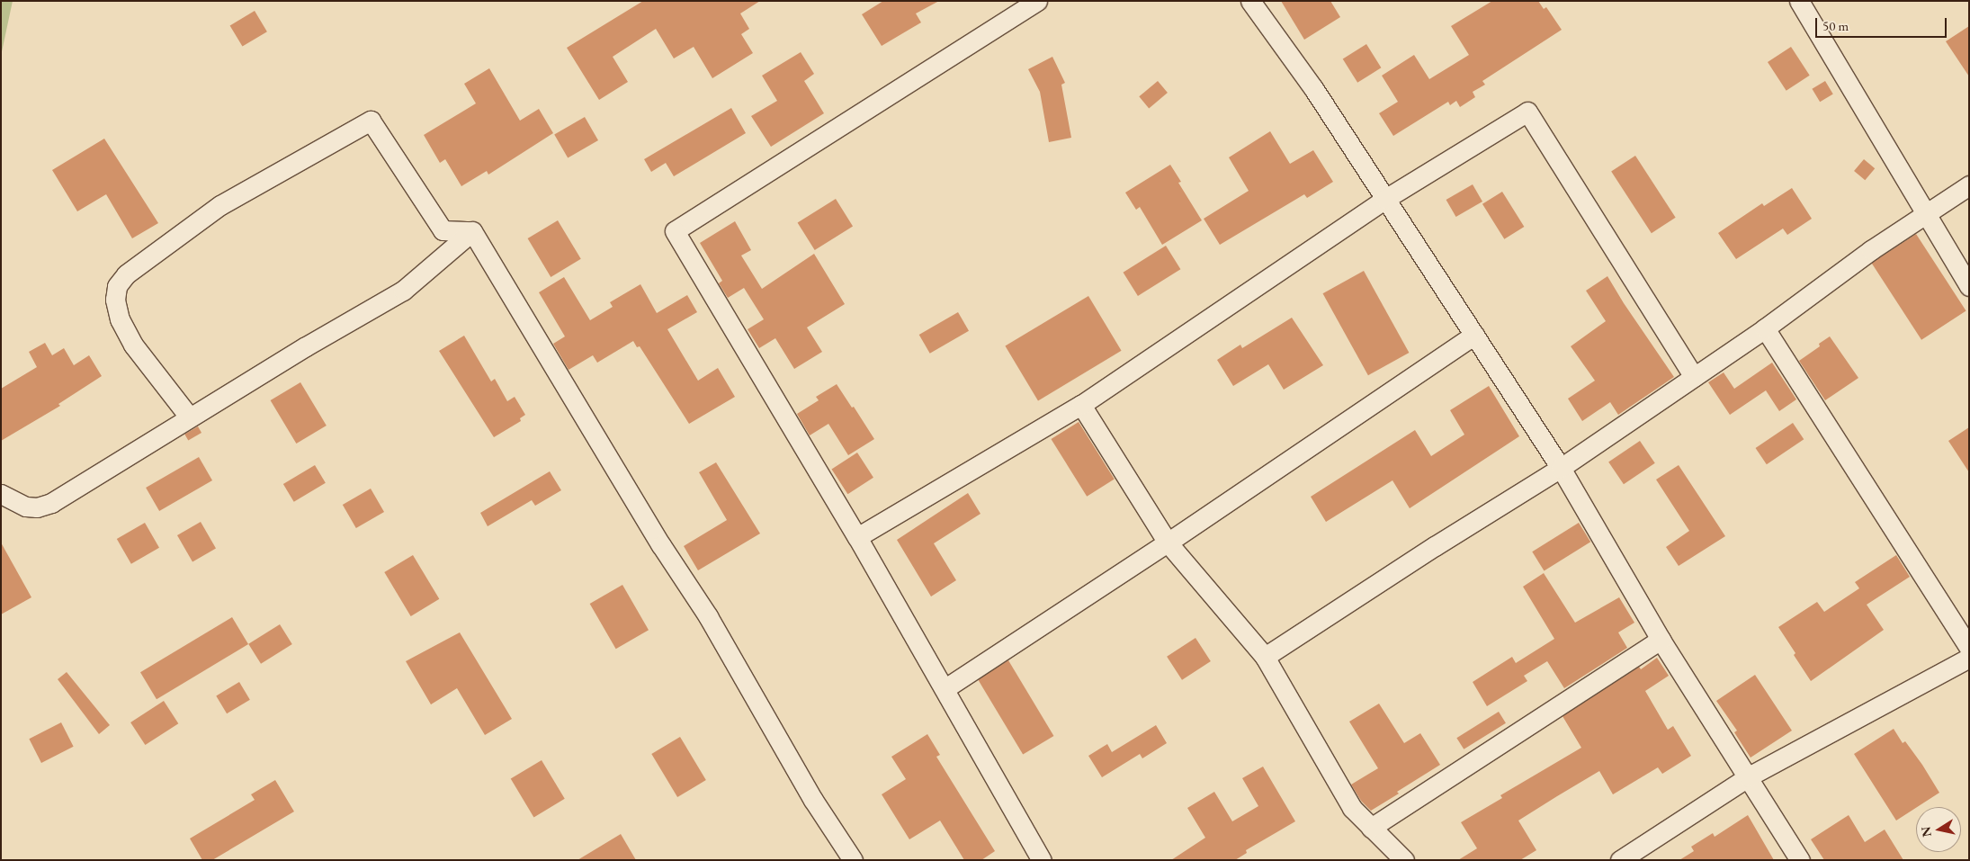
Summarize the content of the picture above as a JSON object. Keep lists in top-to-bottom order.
{
  "scale_bar": "50 m",
  "north": "left"
}
